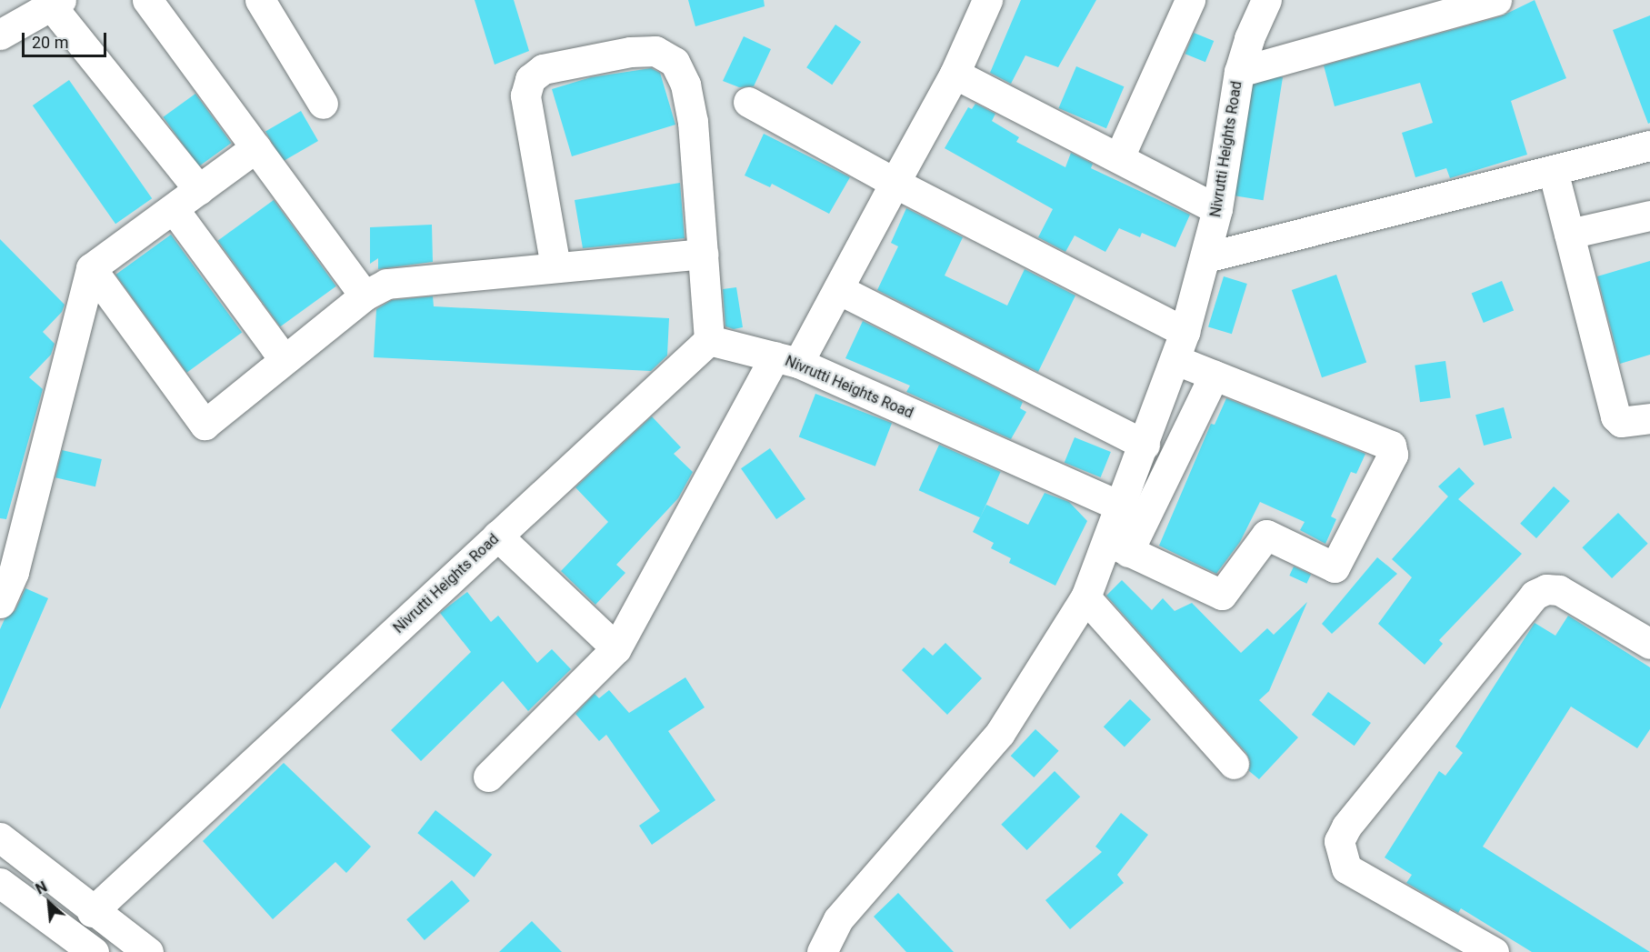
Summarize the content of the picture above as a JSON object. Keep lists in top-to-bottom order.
{
  "streets": {
    "main road": ["Nivrutti Heights Road"]
  },
  "scale_bar": "20 m",
  "north": "top left"
}
